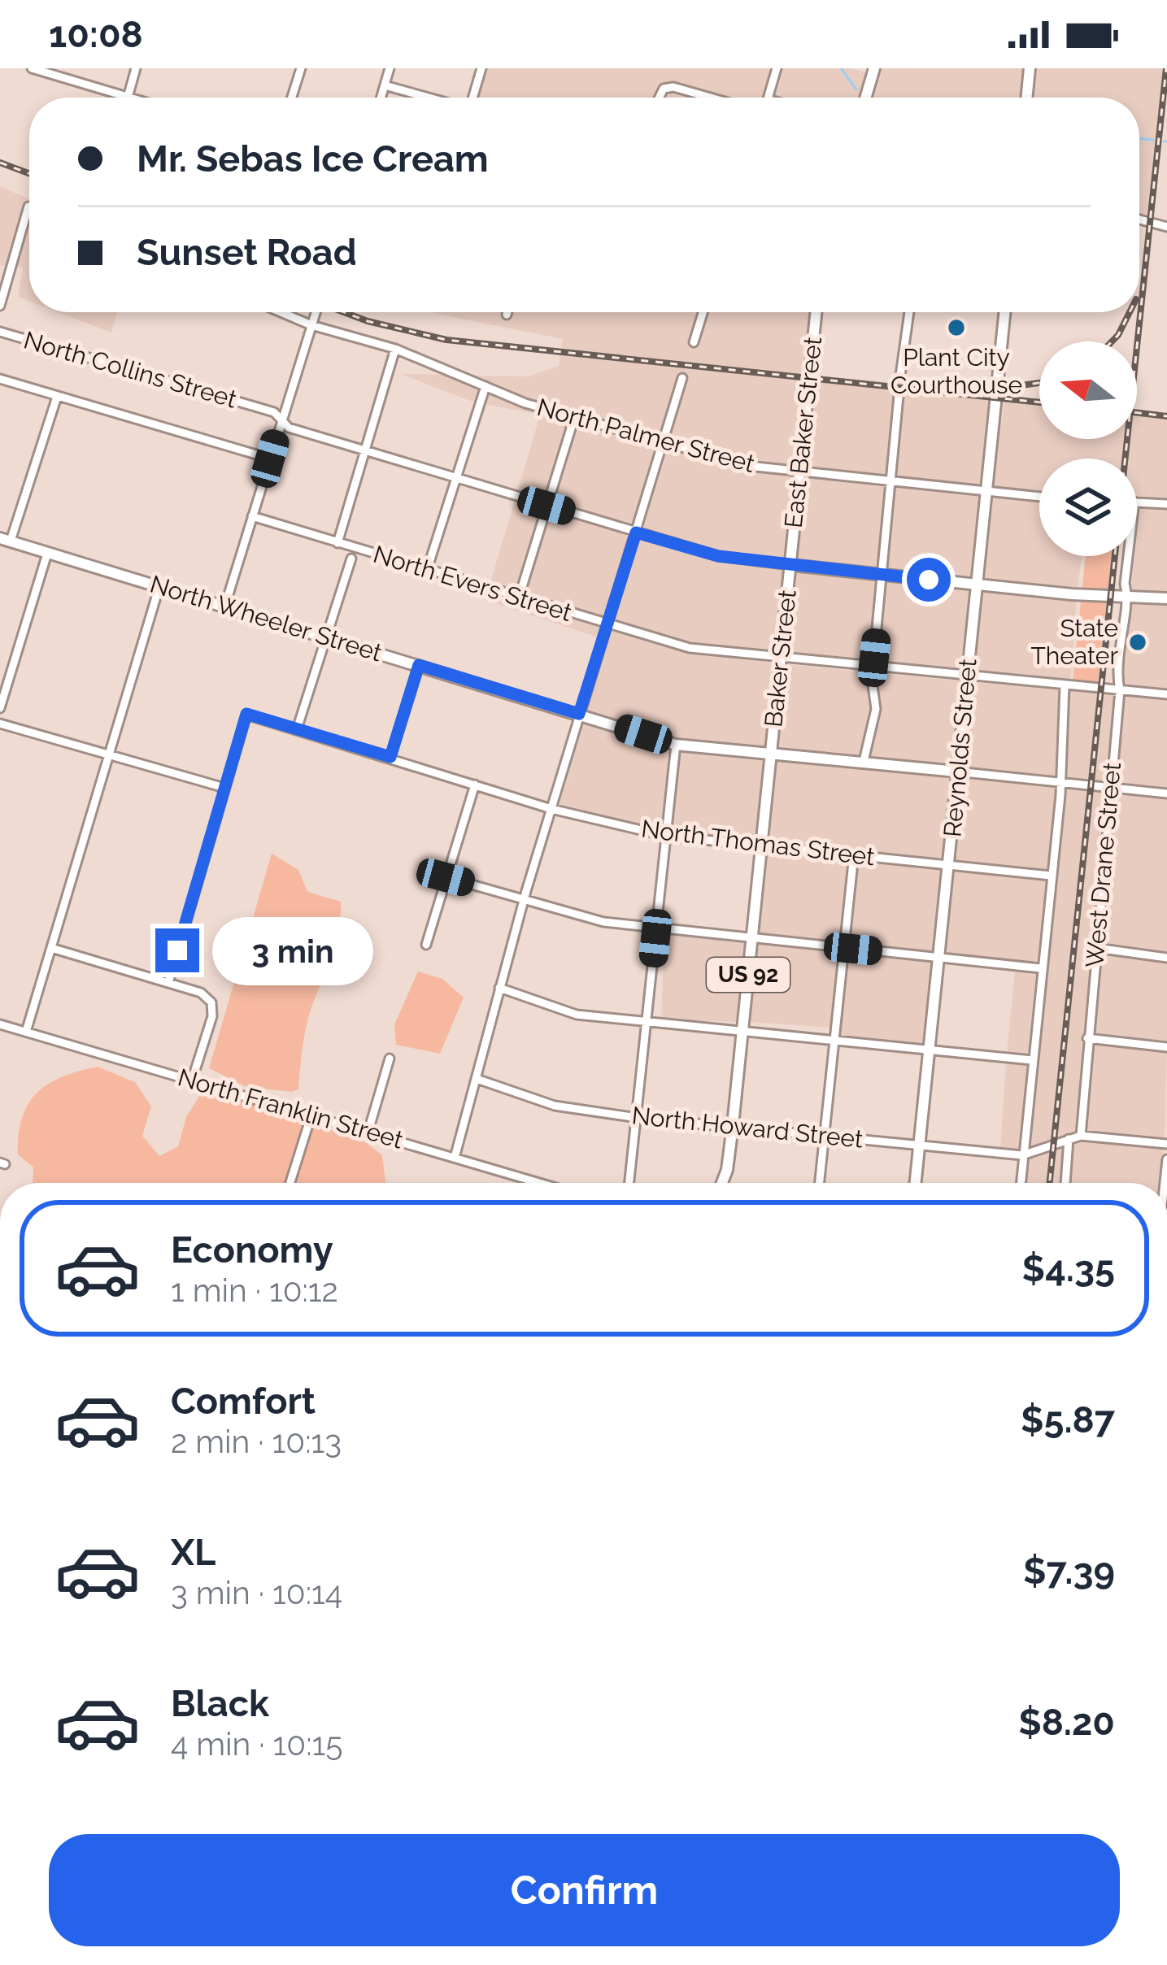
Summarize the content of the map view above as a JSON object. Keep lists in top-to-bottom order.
{
  "streets": {
    "main road": [
      "North Collins Street",
      "East Baker Street",
      "North Wheeler Street",
      "Baker Street",
      "Reynolds Street",
      "US 92"
    ],
    "street": [
      "North Palmer Street",
      "North Evers Street",
      "North Thomas Street",
      "West Drane Street",
      "North Franklin Street",
      "North Howard Street"
    ]
  },
  "crossings": [
    ["North Collins Street", "East Baker Street"],
    ["North Collins Street", "Baker Street"],
    ["North Collins Street", "Reynolds Street"],
    ["North Collins Street", "West Drane Street"],
    ["East Baker Street", "North Palmer Street"],
    ["East Baker Street", "Baker Street"],
    ["North Palmer Street", "Reynolds Street"],
    ["North Evers Street", "Baker Street"],
    ["North Evers Street", "Reynolds Street"],
    ["North Evers Street", "West Drane Street"],
    ["North Wheeler Street", "Baker Street"],
    ["North Wheeler Street", "Reynolds Street"],
    ["North Wheeler Street", "West Drane Street"],
    ["North Wheeler Street", "US 92"],
    ["Baker Street", "US 92"],
    ["Reynolds Street", "North Thomas Street"],
    ["Reynolds Street", "North Howard Street"],
    ["North Thomas Street", "US 92"],
    ["US 92", "North Howard Street"]
  ],
  "places": ["Plant City Courthouse", "State Theater"],
  "north": "left",
  "page": {
    "status": "10:08",
    "banner": ["Mr. Sebas Ice Cream", "Sunset Road"],
    "bubble": "3 min",
    "list": [
      {
        "name": "Economy",
        "note": "1 min · 10:12",
        "value": "$4.35"
      },
      {
        "name": "Comfort",
        "note": "2 min · 10:13",
        "value": "$5.87"
      },
      {
        "name": "XL",
        "note": "3 min · 10:14",
        "value": "$7.39"
      },
      {
        "name": "Black",
        "note": "4 min · 10:15",
        "value": "$8.20"
      }
    ],
    "buttons": "Confirm"
  }
}
